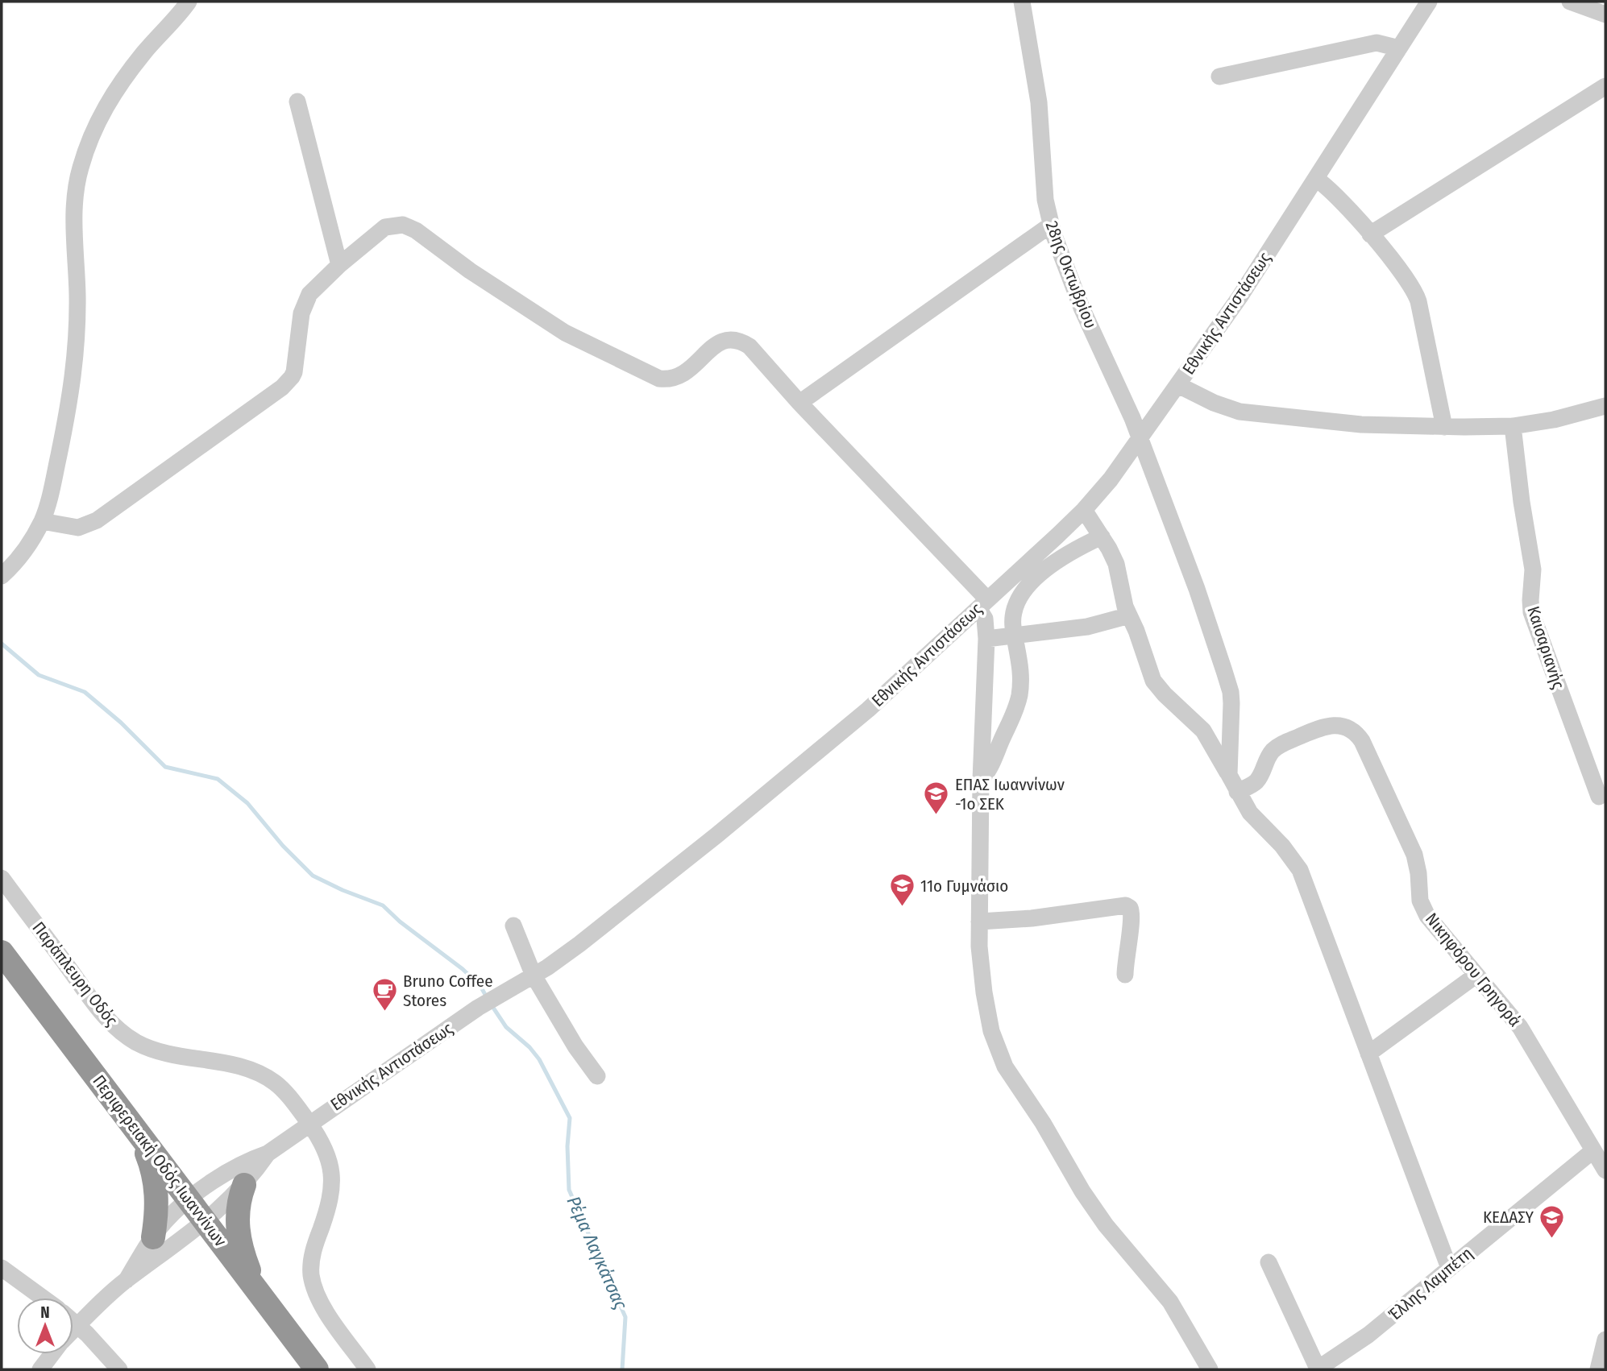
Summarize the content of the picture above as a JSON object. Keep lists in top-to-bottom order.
{
  "streets": {
    "highway": ["Περιφερειακή Οδός Ιωαννίνων"],
    "street": [
      "28ης Οκτωβρίου",
      "Εθνικής Αντιστάσεως",
      "Καισαριανής",
      "Νικηφόρου Γρηγορά",
      "Παράπλευρη Οδός",
      "Έλλης Λαμπέτη"
    ]
  },
  "crossings": [
    ["28ης Οκτωβρίου", "Εθνικής Αντιστάσεως"],
    ["Εθνικής Αντιστάσεως", "Παράπλευρη Οδός"],
    ["Εθνικής Αντιστάσεως", "Περιφερειακή Οδός Ιωαννίνων"],
    ["Νικηφόρου Γρηγορά", "Έλλης Λαμπέτη"]
  ],
  "water": ["Ρέμα Λαγκάτσας"],
  "places": {
    "school or university": ["ΕΠΑΣ Ιωαννίνων -1ο ΣΕΚ", "11o Γυμνάσιο", "ΚΕΔΑΣΥ"],
    "cafe": ["Bruno Coffee Stores"]
  },
  "north": "top"
}
